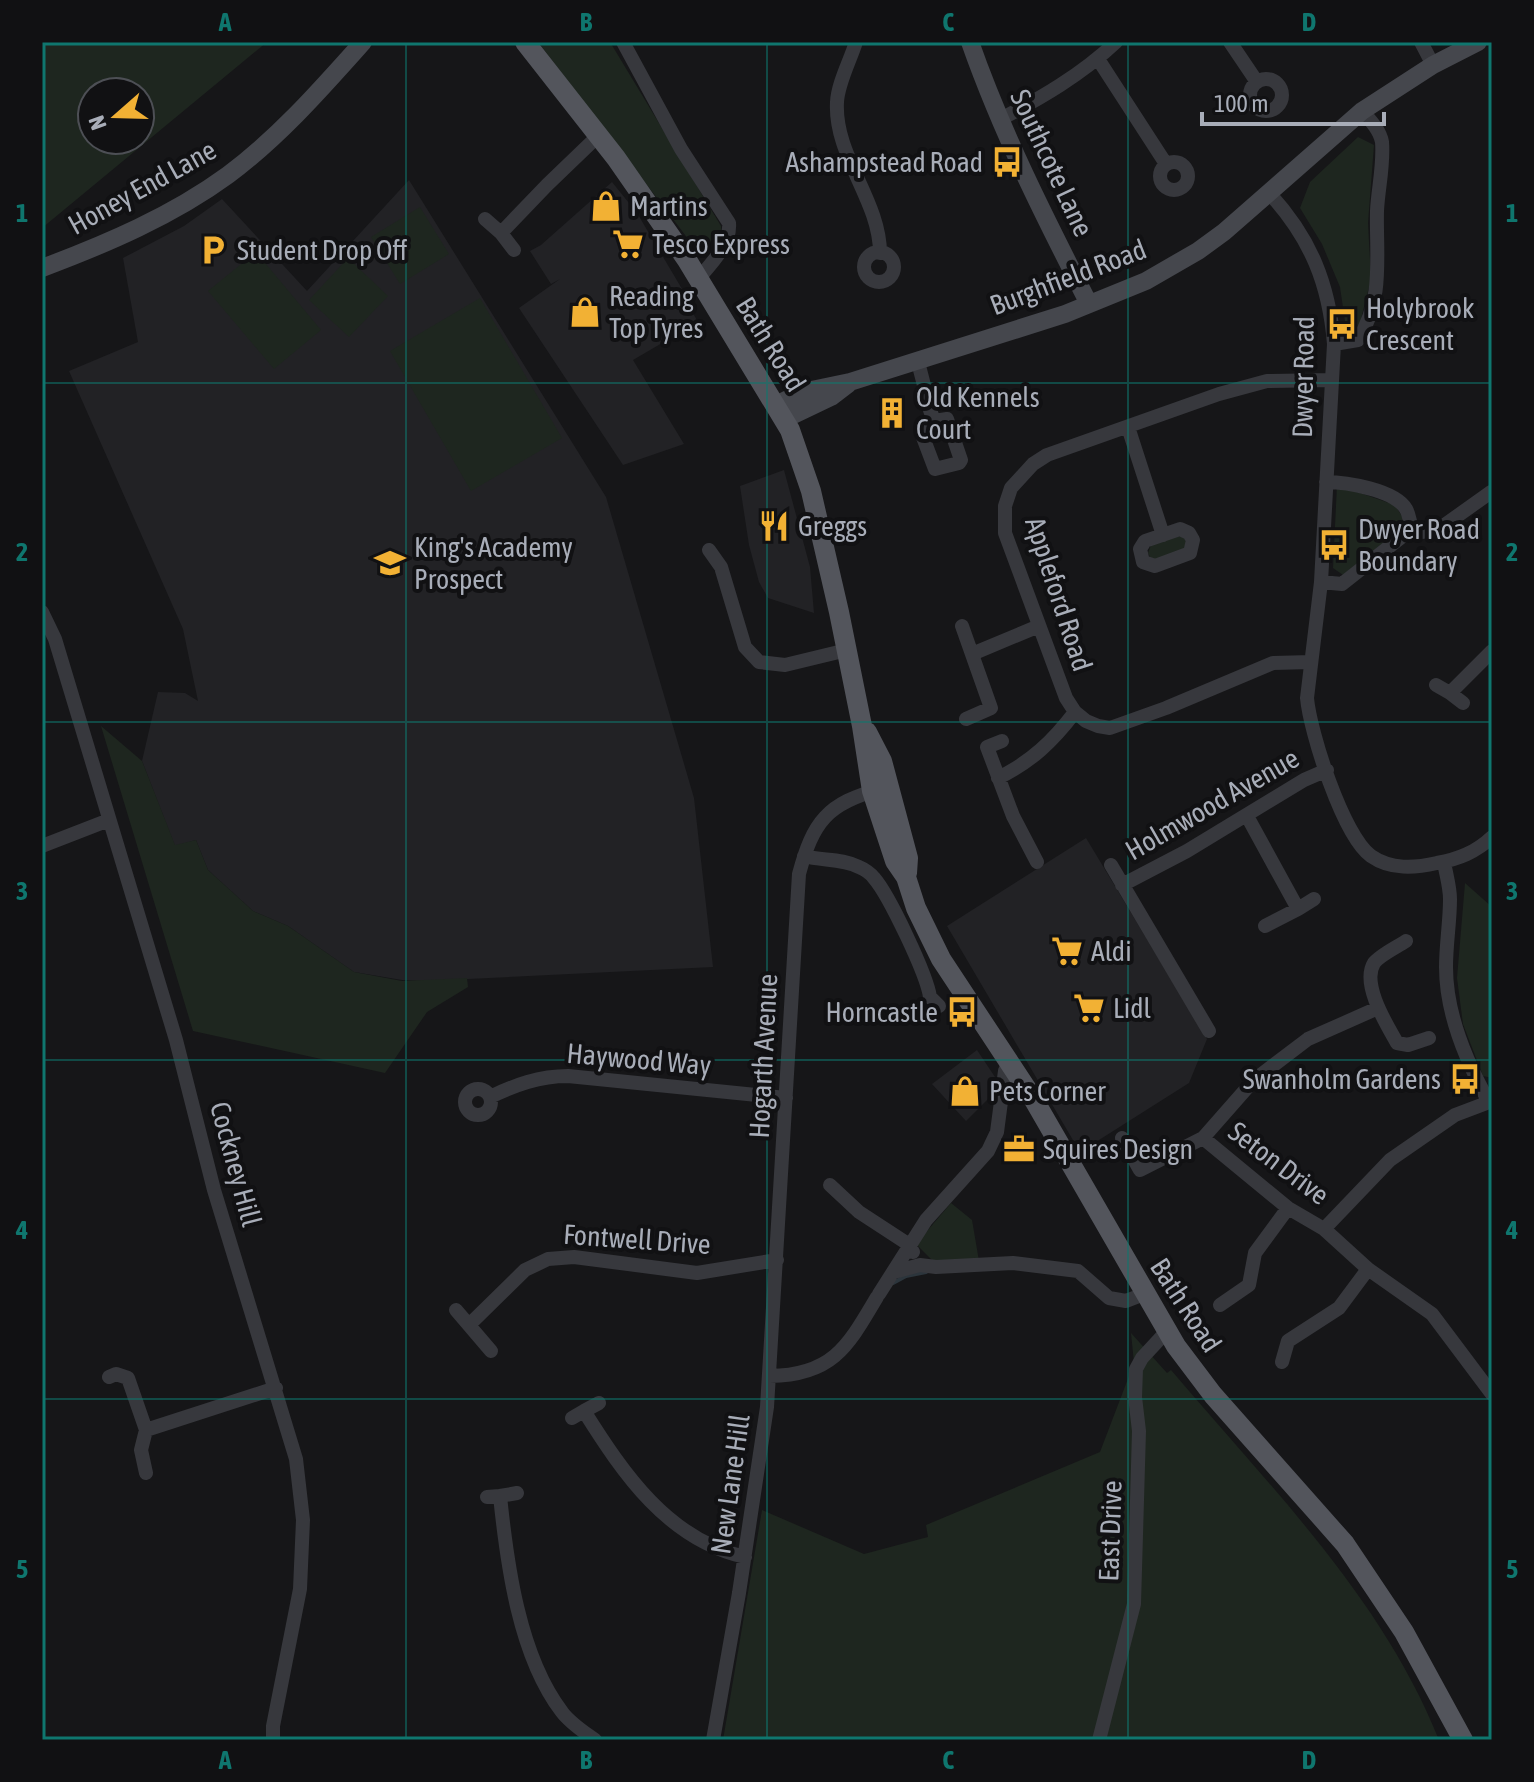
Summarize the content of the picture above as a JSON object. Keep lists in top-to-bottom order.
{
  "streets": {
    "main road": ["Bath Road"],
    "street": [
      "Southcote Lane",
      "Honey End Lane",
      "Burghfield Road",
      "Dwyer Road",
      "Appleford Road",
      "Holmwood Avenue",
      "Hogarth Avenue",
      "Haywood Way",
      "Seton Drive",
      "Cockney Hill",
      "Fontwell Drive",
      "New Lane Hill",
      "East Drive"
    ]
  },
  "crossings": [
    ["Southcote Lane", "Burghfield Road"],
    ["Burghfield Road", "Bath Road"],
    ["Burghfield Road", "Dwyer Road"],
    ["Bath Road", "Hogarth Avenue"],
    ["Bath Road", "East Drive"],
    ["Dwyer Road", "Appleford Road"],
    ["Dwyer Road", "Holmwood Avenue"],
    ["Hogarth Avenue", "Haywood Way"],
    ["Hogarth Avenue", "Fontwell Drive"],
    ["Hogarth Avenue", "New Lane Hill"]
  ],
  "places": {
    "bus stop": [
      "Ashampstead Road",
      "Holybrook Crescent",
      "Dwyer Road Boundary",
      "Horncastle",
      "Swanholm Gardens"
    ],
    "shop": ["Martins", "Reading Top Tyres", "Pets Corner"],
    "supermarket": ["Tesco Express", "Aldi", "Lidl"],
    "parking": ["Student Drop Off"],
    "building": ["Old Kennels Court"],
    "restaurant": ["Greggs"],
    "school or university": ["King's Academy Prospect"],
    "office": ["Squires Design"]
  },
  "scale_bar": "100 m",
  "north": "left",
  "grid": {
    "columns": [
      "A",
      "B",
      "C",
      "D"
    ],
    "rows": [
      "1",
      "2",
      "3",
      "4",
      "5"
    ]
  }
}
